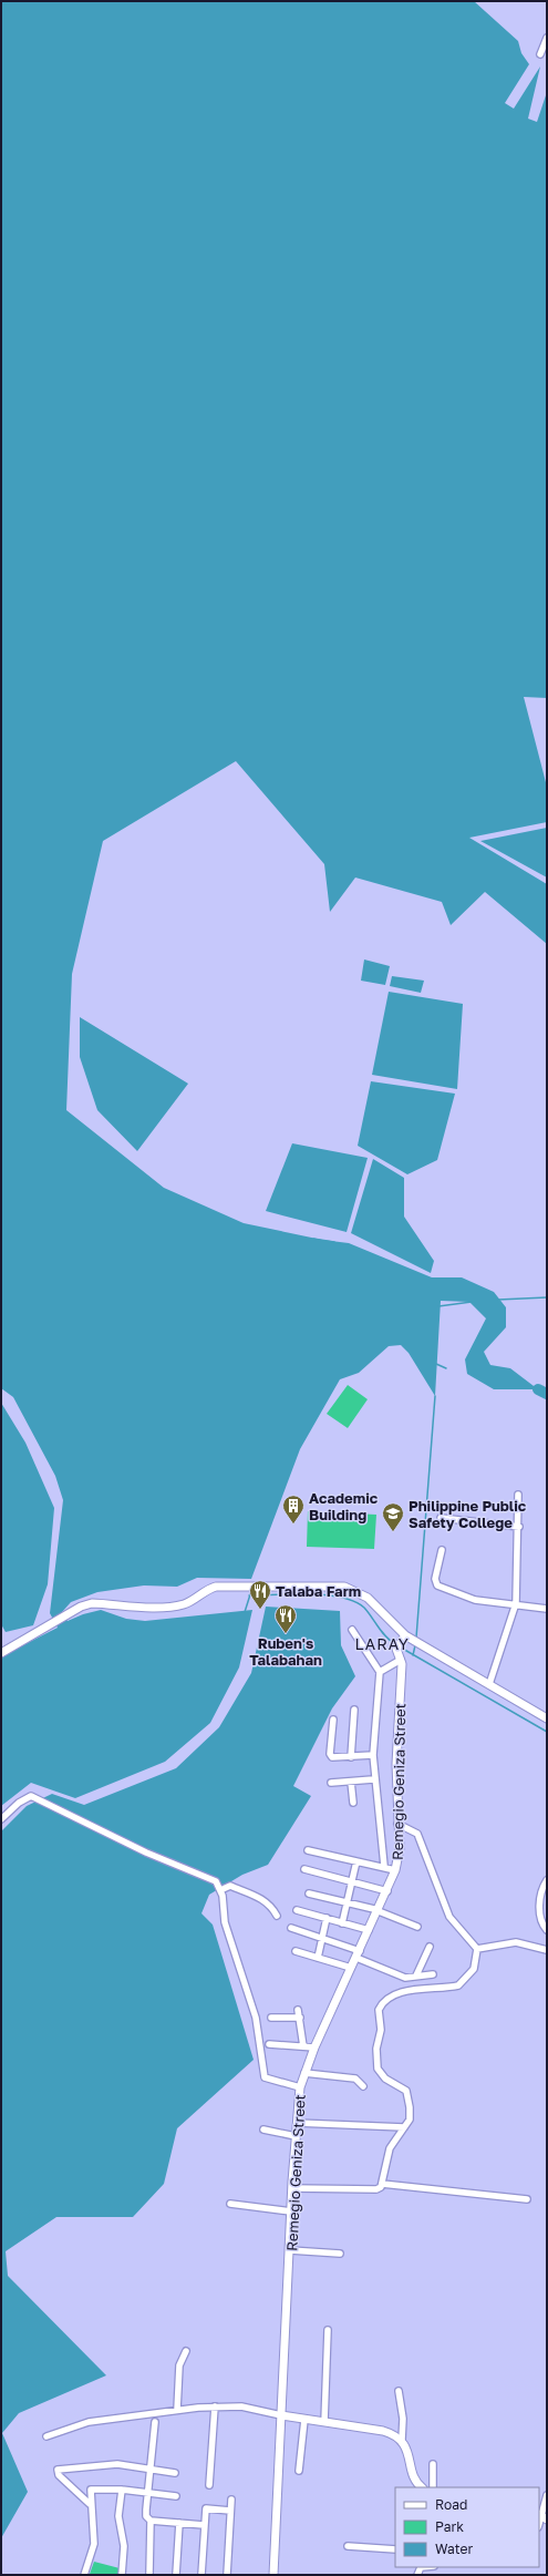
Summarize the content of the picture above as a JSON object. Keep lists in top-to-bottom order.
{
  "streets": {
    "street": ["Remegio Geniza Street"]
  },
  "districts": ["LARAY"],
  "places": {
    "building": ["Academic Building"],
    "school or university": ["Philippine Public Safety College"],
    "restaurant": ["Talaba Farm", "Ruben's Talabahan"]
  },
  "legend": ["Road", "Park", "Water"]
}
